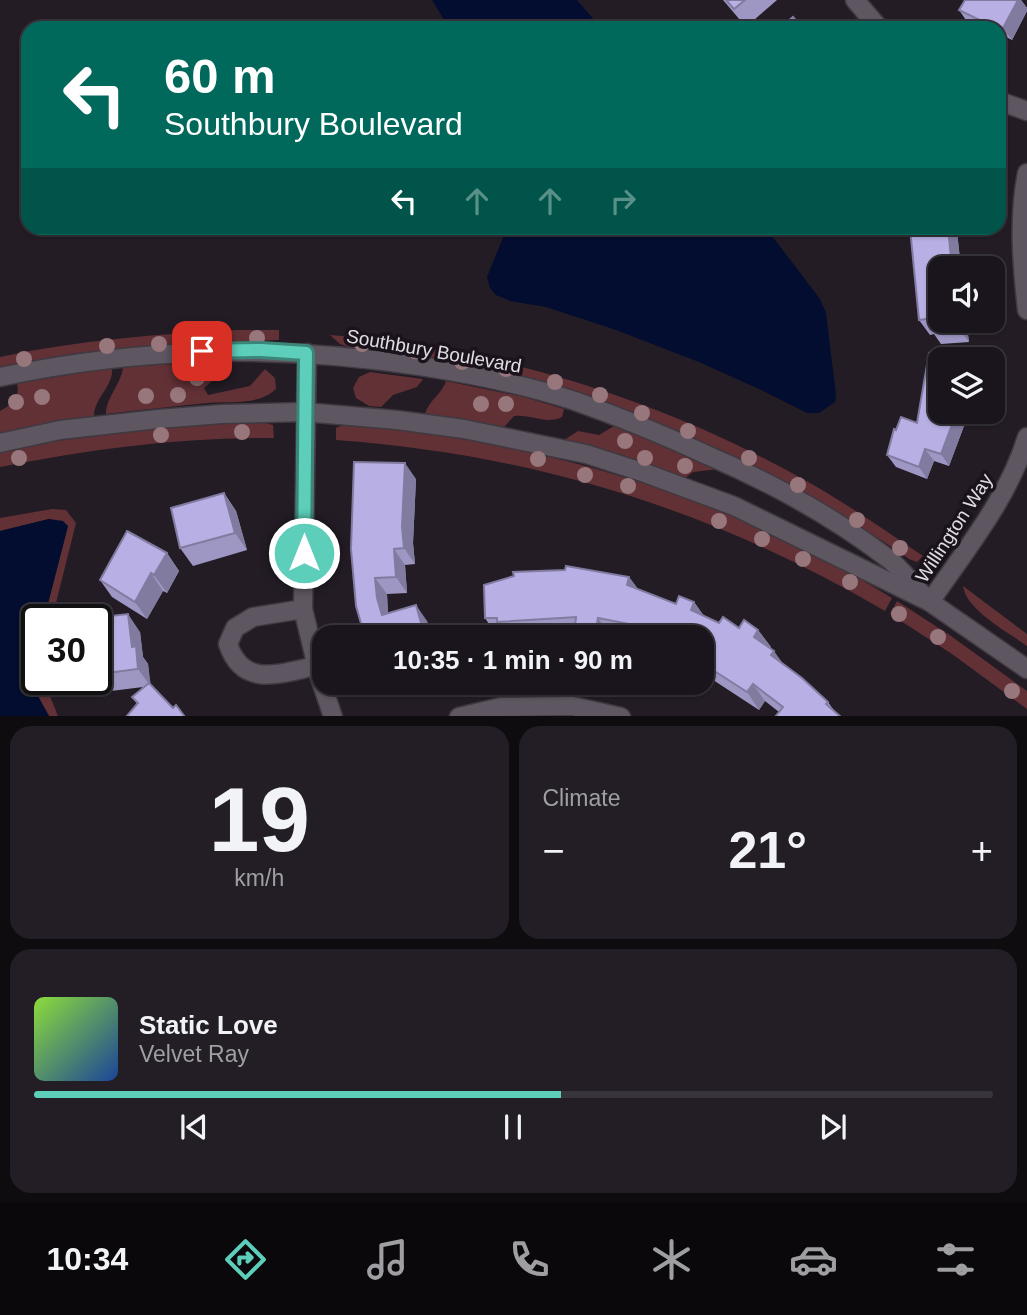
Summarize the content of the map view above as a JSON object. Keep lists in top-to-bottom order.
{
  "streets": {
    "street": ["Southbury Boulevard", "Willington Way"]
  },
  "crossings": [
    ["Southbury Boulevard", "Willington Way"]
  ],
  "page": {
    "turn": ["60 m", "Southbury Boulevard"],
    "limit": "30",
    "trip": "10:35 · 1 min · 90 m",
    "tile": [
      ["19", "km/h"],
      "Climate"
    ],
    "heat": ["−", "21°", "+"],
    "song": ["Static Love", "Velvet Ray"],
    "tabs": "10:34"
  }
}
